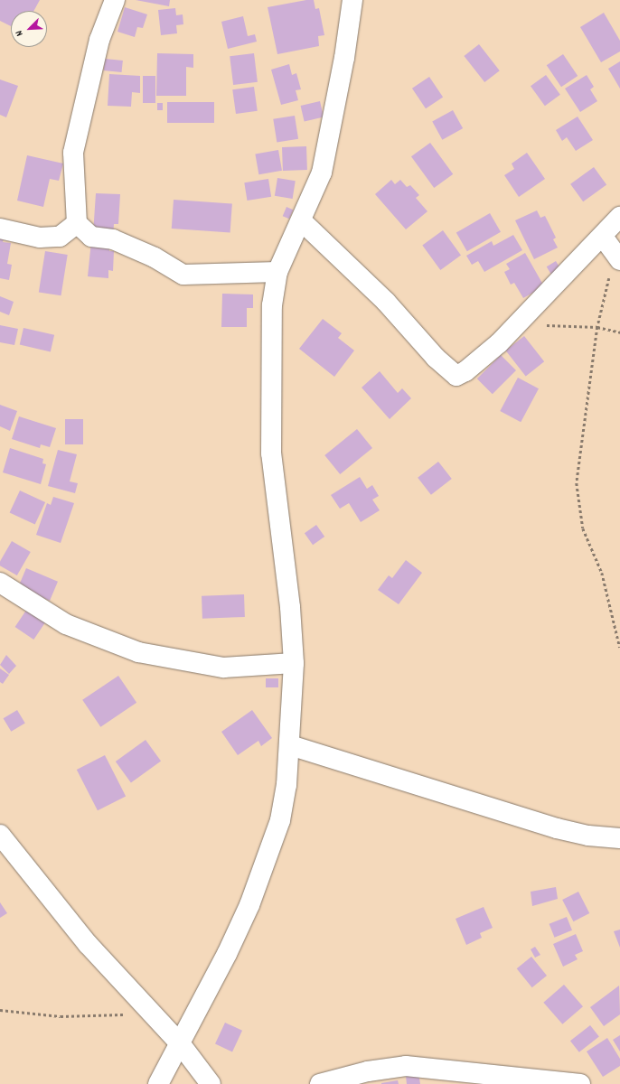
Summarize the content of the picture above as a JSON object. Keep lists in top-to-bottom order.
{
  "north": "bottom left"
}
